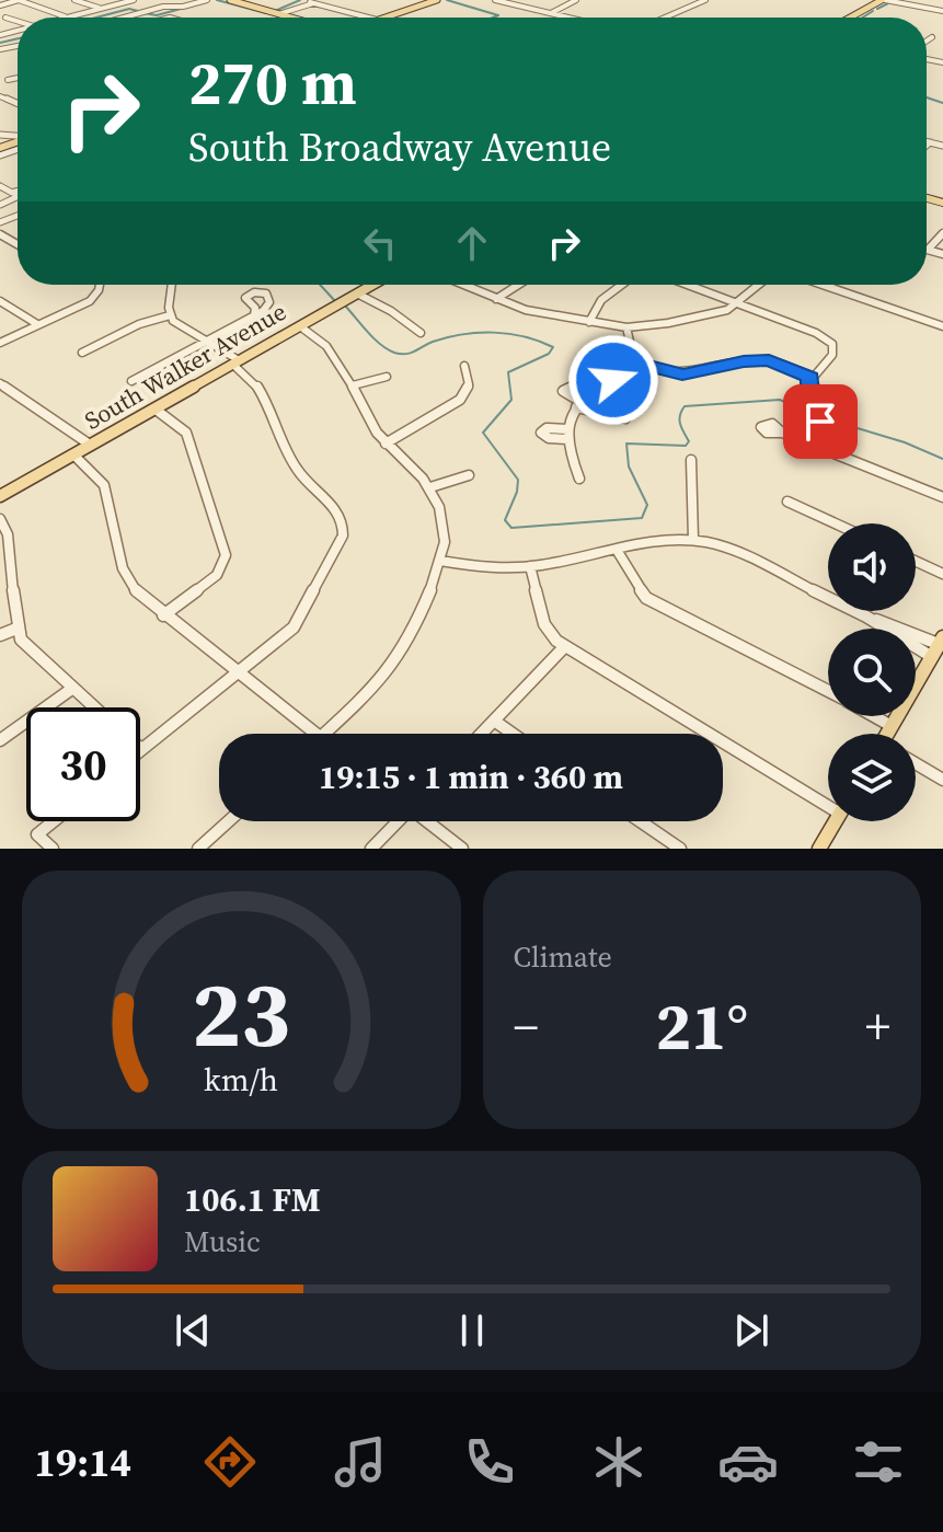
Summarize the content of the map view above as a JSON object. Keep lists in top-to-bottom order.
{
  "streets": {
    "main road": ["South Walker Avenue"]
  },
  "page": {
    "turn": ["270 m", "South Broadway Avenue"],
    "limit": "30",
    "trip": "19:15 · 1 min · 360 m",
    "tile": "Climate",
    "heat": ["−", "21°", "+"],
    "song": ["106.1 FM", "Music"],
    "tabs": "19:14",
    "gauge": ["23", "km/h"]
  }
}
